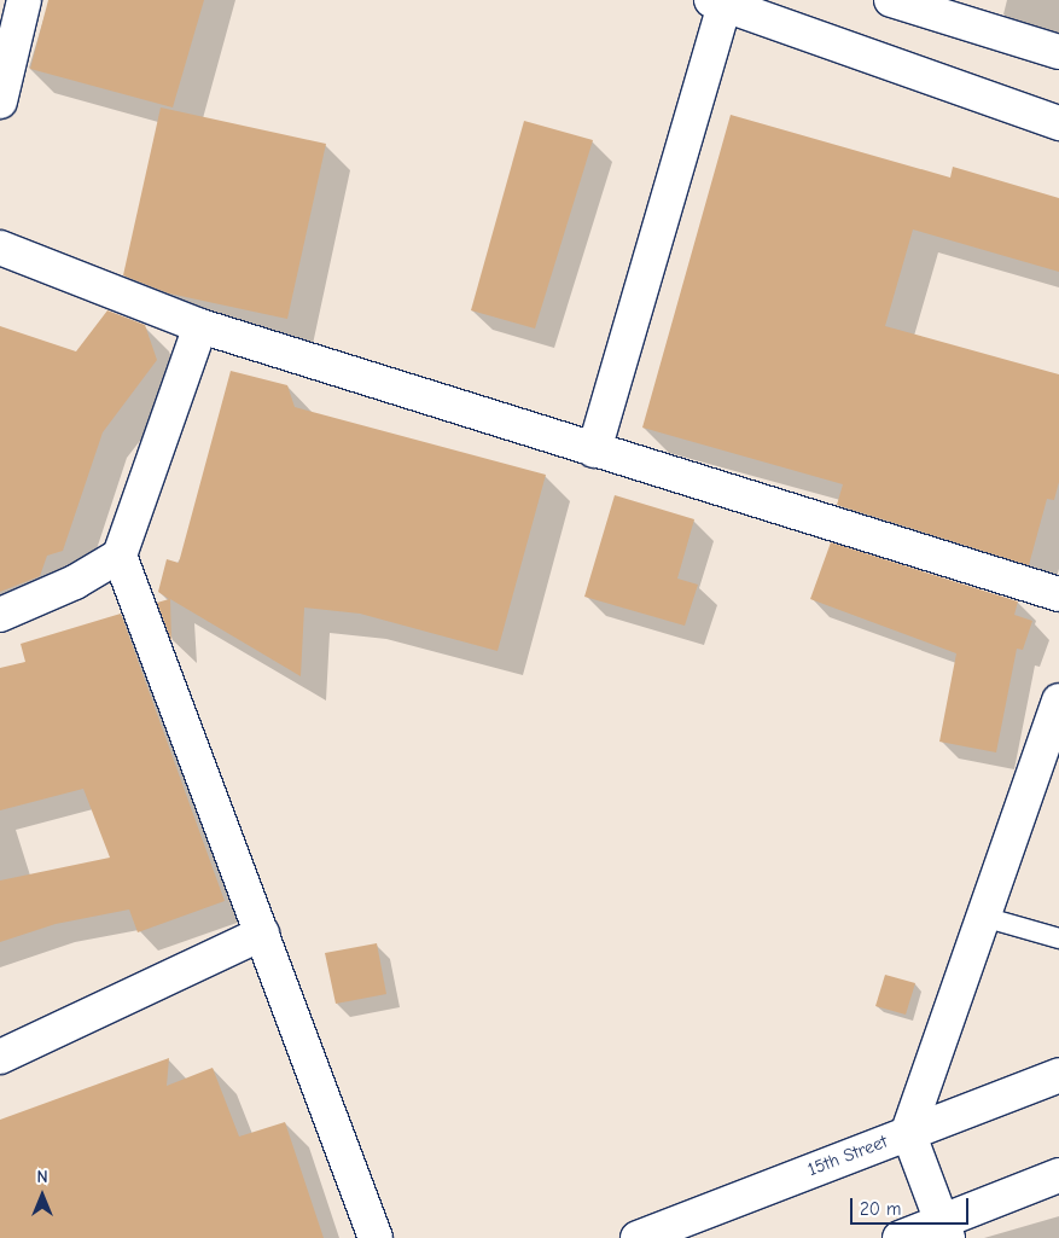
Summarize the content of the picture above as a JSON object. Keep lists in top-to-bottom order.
{
  "streets": {
    "street": ["15th Street"]
  },
  "scale_bar": "20 m",
  "north": "top"
}
